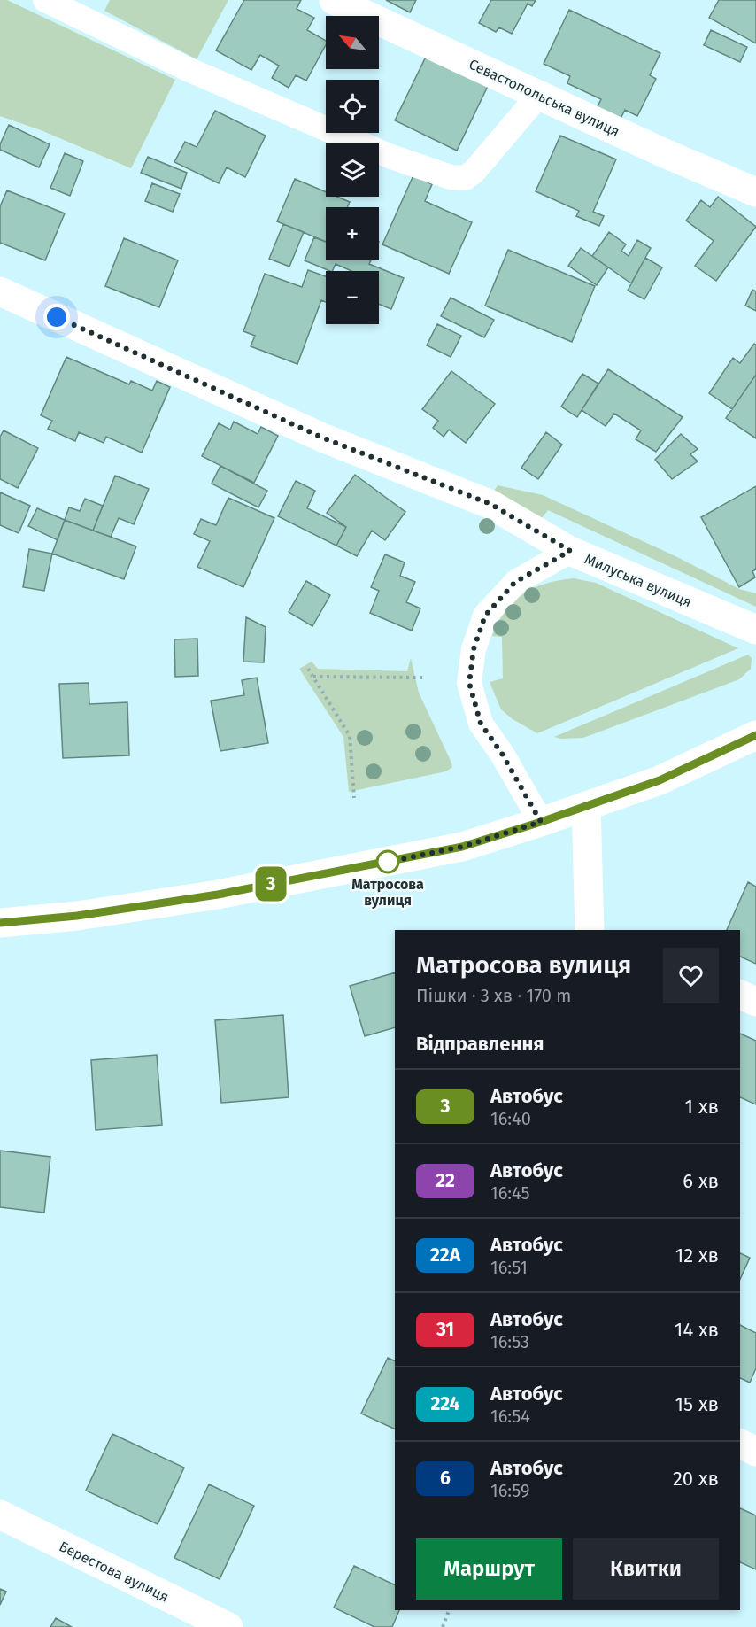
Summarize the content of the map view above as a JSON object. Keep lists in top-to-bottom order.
{
  "streets": {
    "street": ["Севастопольська вулиця", "Милуська вулиця", "Берестова вулиця"]
  },
  "places": ["Матросова вулиця"],
  "lines": ["bus line 3"],
  "north": "top left",
  "page": {
    "on_map": "3",
    "map_buttons": ["+", "−"],
    "heading": [
      ["Матросова вулиця", "Пішки · 3 хв · 170 m"],
      "Відправлення"
    ],
    "list": [
      {
        "mark": "3",
        "name": "Автобус",
        "note": "16:40",
        "value": "1 хв"
      },
      {
        "mark": "22",
        "name": "Автобус",
        "note": "16:45",
        "value": "6 хв"
      },
      {
        "mark": "22А",
        "name": "Автобус",
        "note": "16:51",
        "value": "12 хв"
      },
      {
        "mark": "31",
        "name": "Автобус",
        "note": "16:53",
        "value": "14 хв"
      },
      {
        "mark": "224",
        "name": "Автобус",
        "note": "16:54",
        "value": "15 хв"
      },
      {
        "mark": "6",
        "name": "Автобус",
        "note": "16:59",
        "value": "20 хв"
      }
    ],
    "buttons": ["Маршрут", "Квитки"]
  }
}
